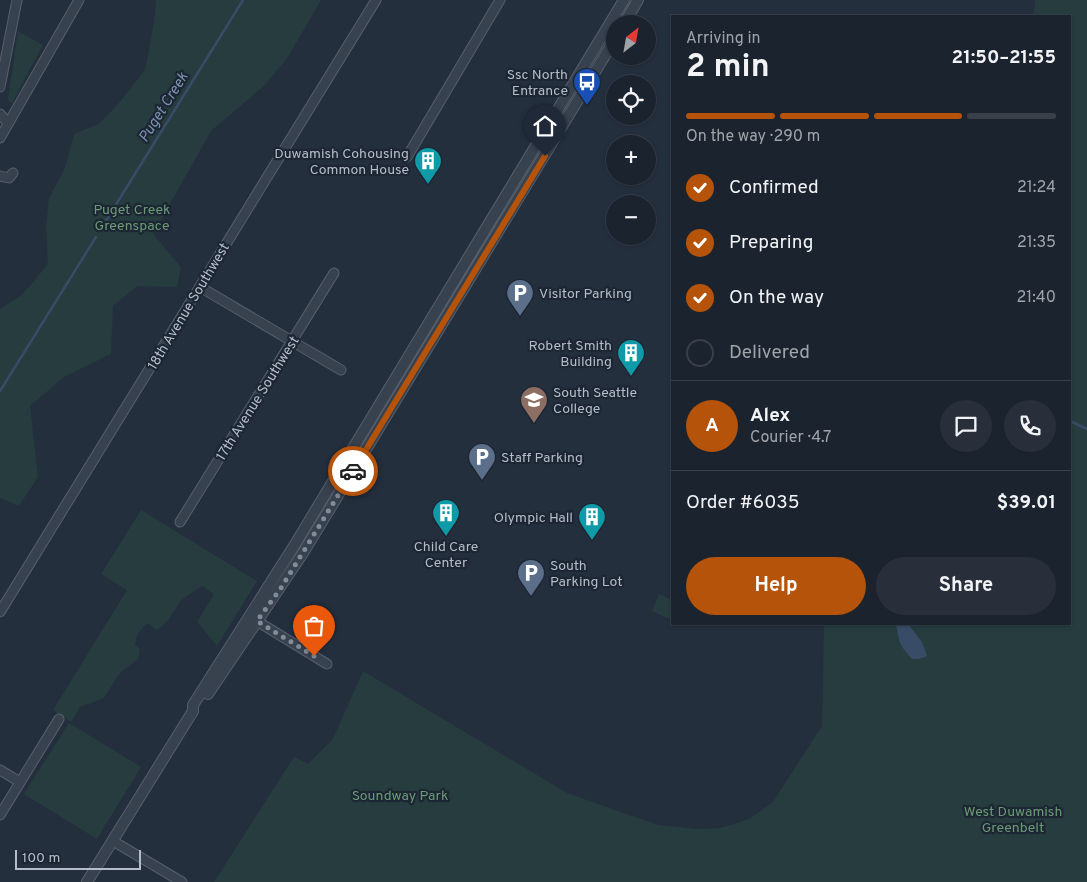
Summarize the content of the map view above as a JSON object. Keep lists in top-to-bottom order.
{
  "streets": {
    "street": ["18th Avenue Southwest", "17th Avenue Southwest"]
  },
  "water": ["Puget Creek"],
  "parks": ["Puget Creek Greenspace", "Soundway Park", "West Duwamish Greenbelt"],
  "places": {
    "bus stop": ["Ssc North Entrance"],
    "building": [
      "Duwamish Cohousing Common House",
      "Robert Smith Building",
      "Child Care Center",
      "Olympic Hall"
    ],
    "parking": ["Visitor Parking", "Staff Parking", "South Parking Lot"],
    "school or university": ["South Seattle College"]
  },
  "scale_bar": "100 m",
  "north": "top right",
  "page": {
    "map_buttons": ["+", "−"],
    "heading": ["2 min", "Arriving in", "21:50–21:55"],
    "panel": [
      "Alex",
      "Courier · 4.7",
      "Order #6035",
      "$39.01"
    ],
    "bar": "On the way · 290 m",
    "list": [
      ["Confirmed", "21:24"],
      ["Preparing", "21:35"],
      ["On the way", "21:40"],
      "Delivered"
    ],
    "round": "A",
    "buttons": ["Help", "Share"],
    "scale": "100 m"
  }
}
